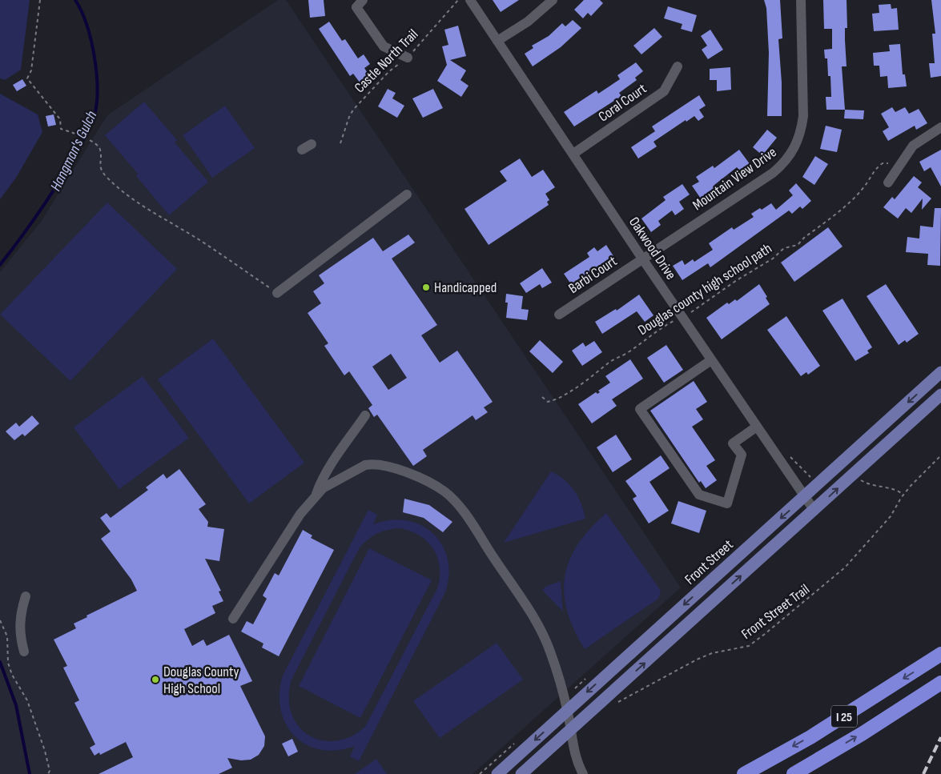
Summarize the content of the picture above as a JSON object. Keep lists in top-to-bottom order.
{
  "streets": {
    "highway": ["I 25"],
    "main road": ["Front Street"],
    "street": [
      "Coral Court",
      "Mountain View Drive",
      "Oakwood Drive",
      "Barbi Court"
    ],
    "path": ["Castle North Trail", "Douglas county high school path", "Front Street Trail"]
  },
  "crossings": [
    ["Coral Court", "Oakwood Drive"],
    ["Mountain View Drive", "Oakwood Drive"],
    ["Mountain View Drive", "Barbi Court"],
    ["Oakwood Drive", "Barbi Court"],
    ["Oakwood Drive", "Douglas county high school path"],
    ["Oakwood Drive", "Front Street"]
  ],
  "water": ["Hangman's Gulch"],
  "places": ["Handicapped", "Douglas County High School"]
}
